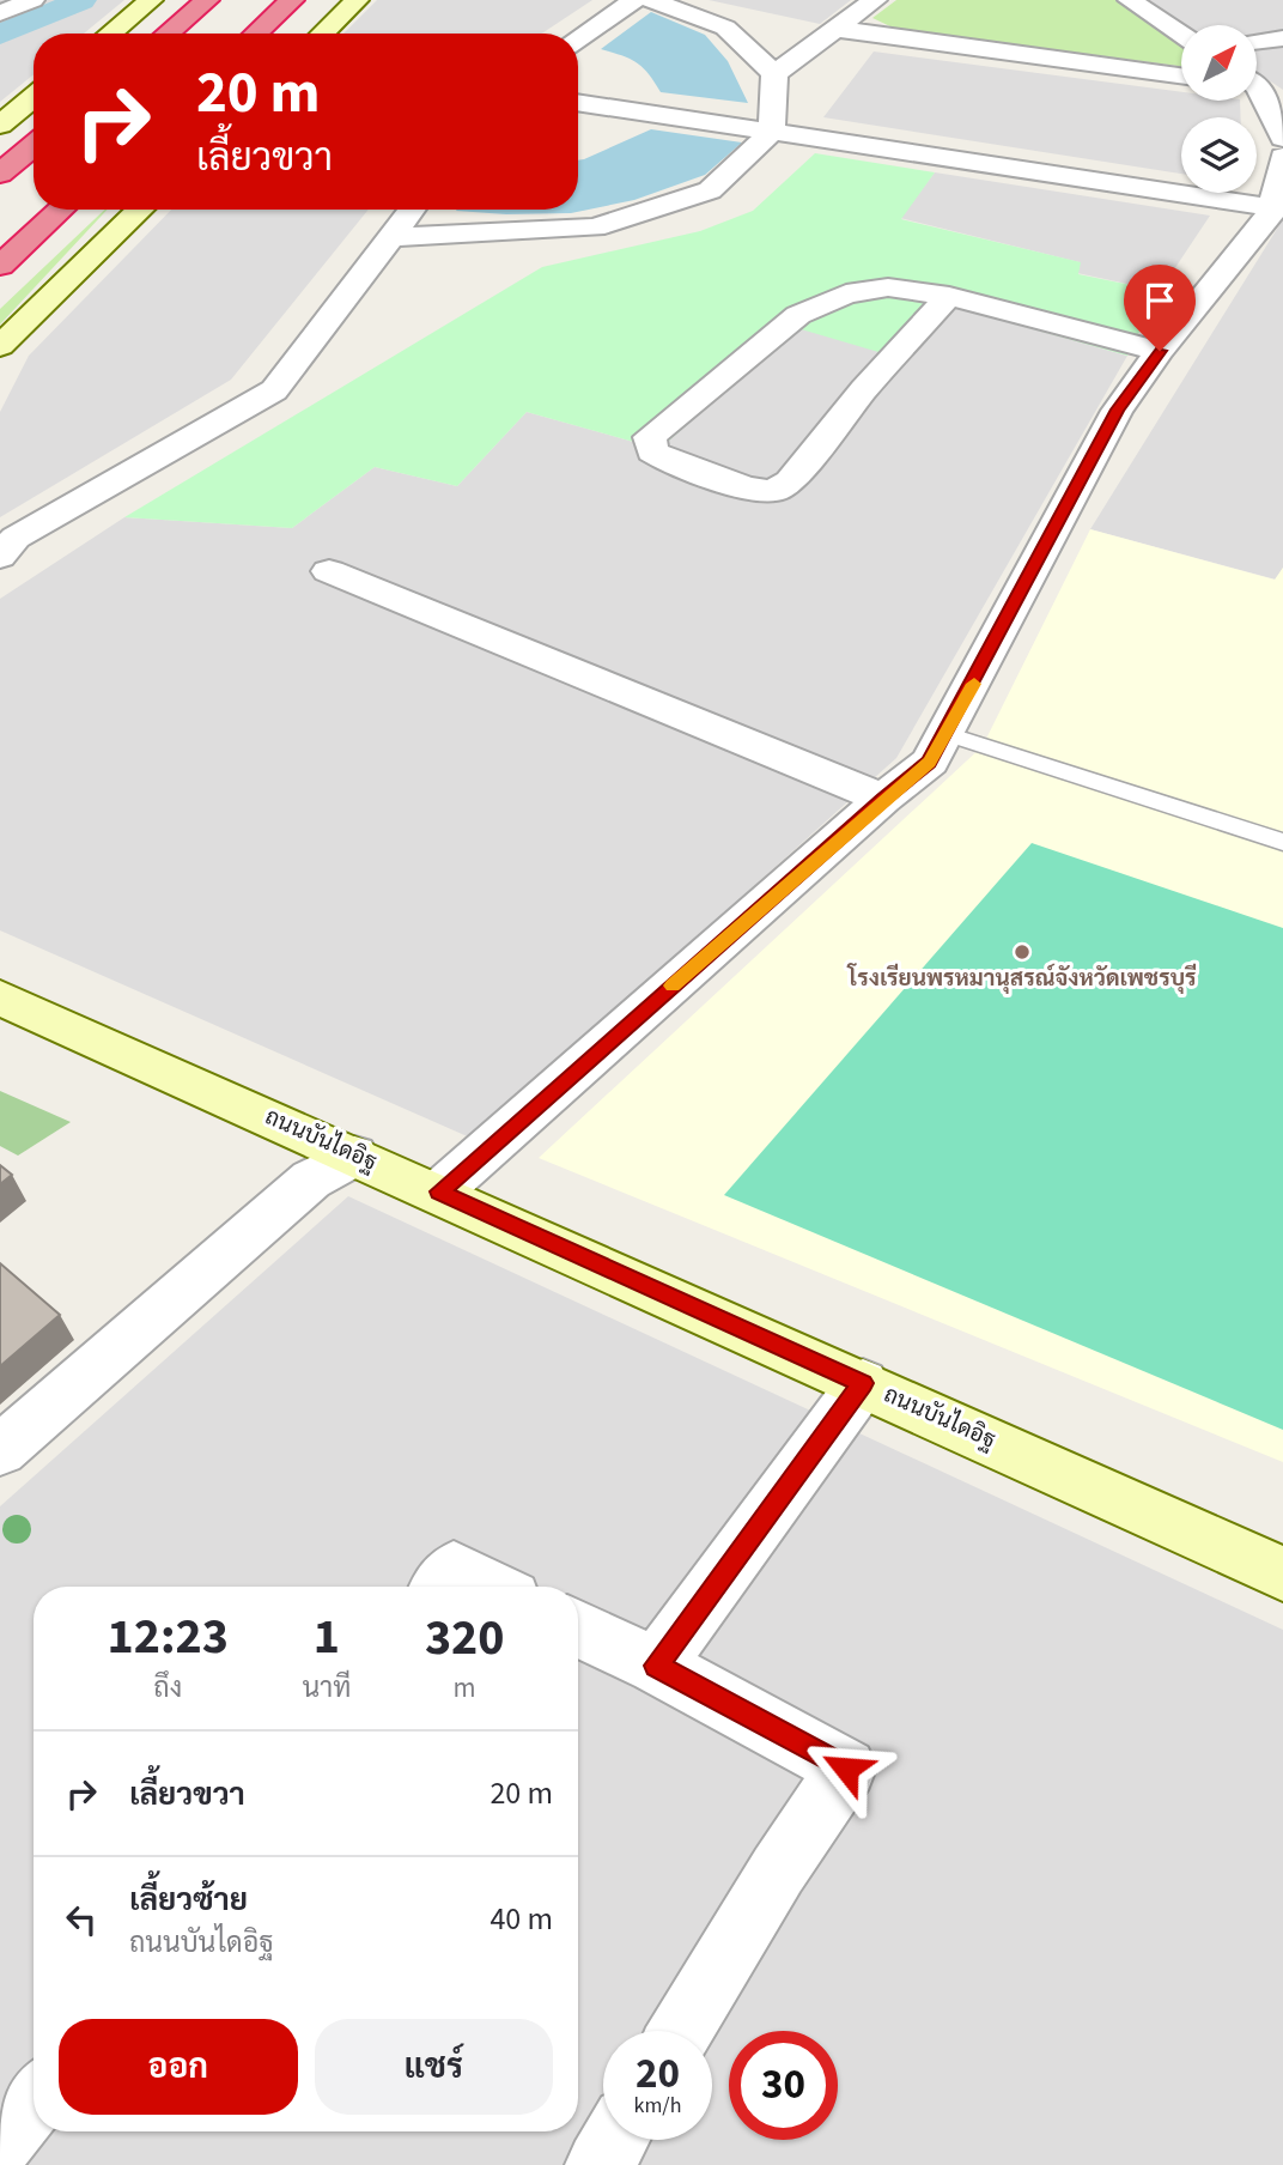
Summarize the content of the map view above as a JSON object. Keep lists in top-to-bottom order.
{
  "streets": {
    "main road": ["ถนนบันไดอิฐ"]
  },
  "places": ["โรงเรียนพรหมานุสรณ์จังหวัดเพชรบุรี"],
  "north": "top right",
  "page": {
    "turn": ["20 m", "เลี้ยวขวา"],
    "eta": [
      "12:23",
      "ถึง",
      "1",
      "นาที",
      "320",
      "m"
    ],
    "list": [
      {
        "name": "เลี้ยวขวา",
        "value": "20 m"
      },
      {
        "name": "เลี้ยวซ้าย",
        "note": "ถนนบันไดอิฐ",
        "value": "40 m"
      }
    ],
    "buttons": ["ออก", "แชร์"],
    "speed": "20 km/h",
    "limit": "30"
  }
}
